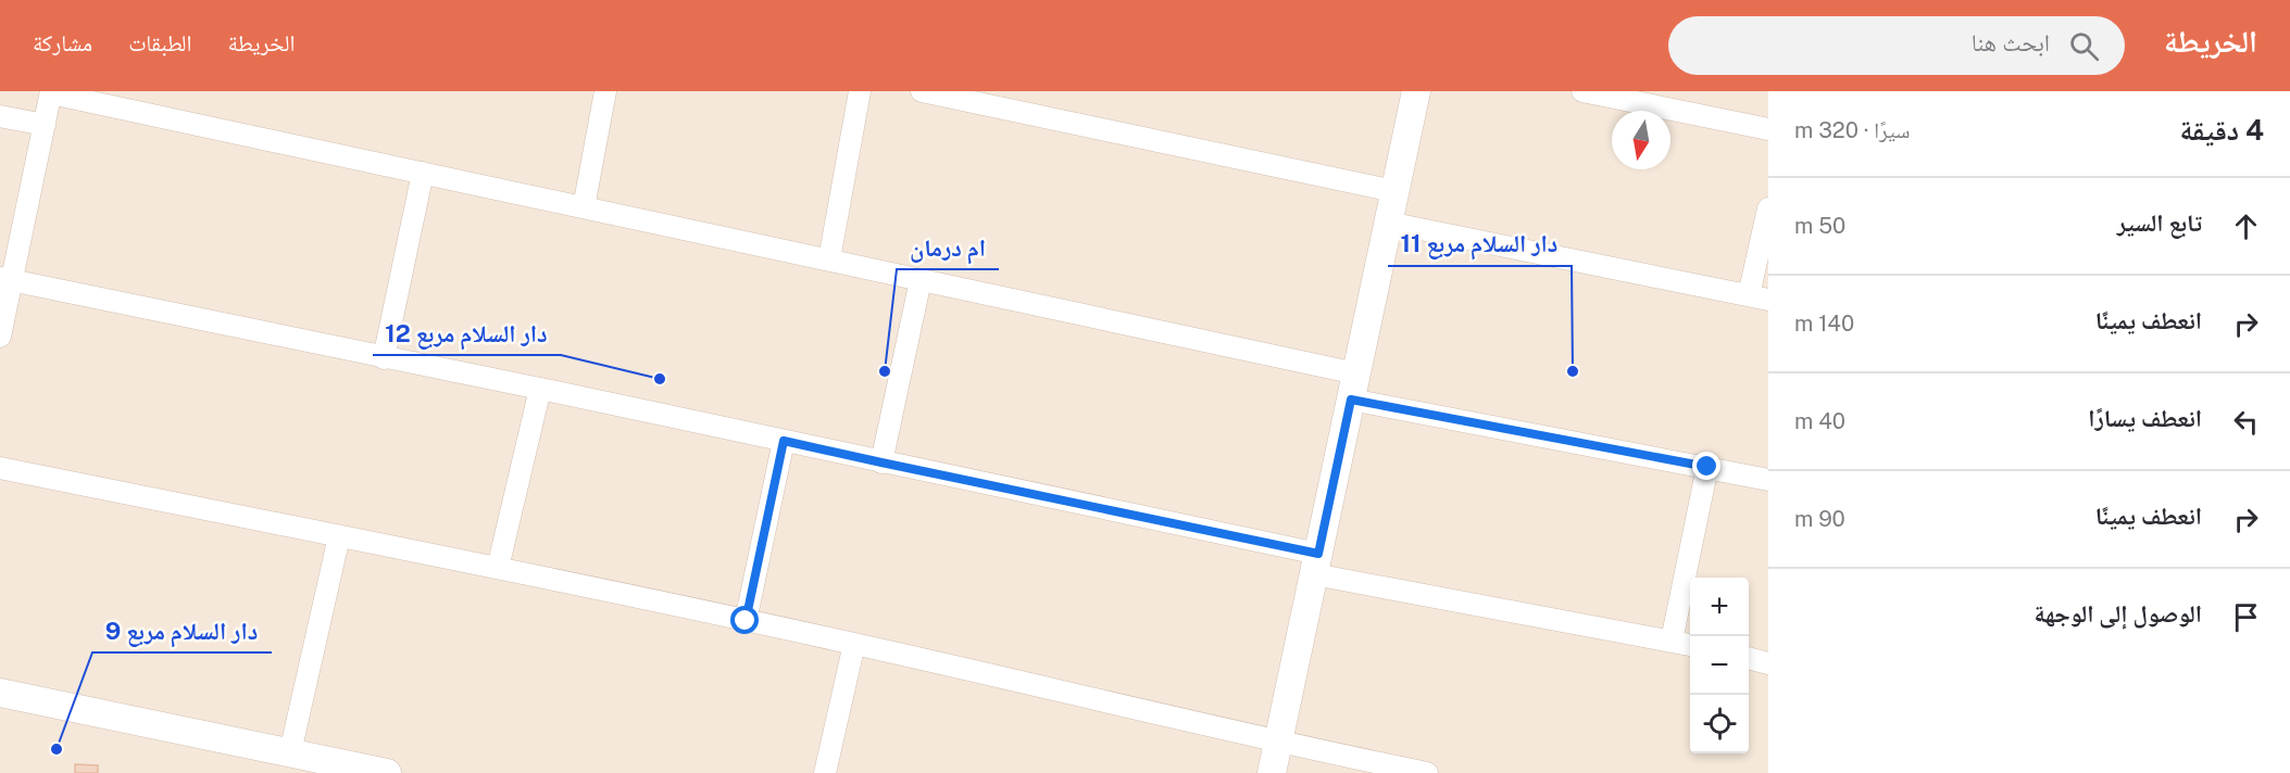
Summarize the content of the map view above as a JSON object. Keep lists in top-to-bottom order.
{
  "places": [
    "ام درمان",
    "دار السلام مربع 11",
    "دار السلام مربع 12",
    "دار السلام مربع 9"
  ],
  "north": "bottom",
  "page": {
    "header": "الخريطة",
    "search": "ابحث هنا",
    "nav": ["الخريطة", "الطبقات", "مشاركة"],
    "heading": ["4 دقيقة", "سيرًا · 320 m"],
    "list": [
      ["تابع السير", "50 m"],
      ["انعطف يمينًا", "140 m"],
      ["انعطف يسارًا", "40 m"],
      ["انعطف يمينًا", "90 m"],
      "الوصول إلى الوجهة"
    ],
    "map_buttons": ["+", "−"]
  }
}
